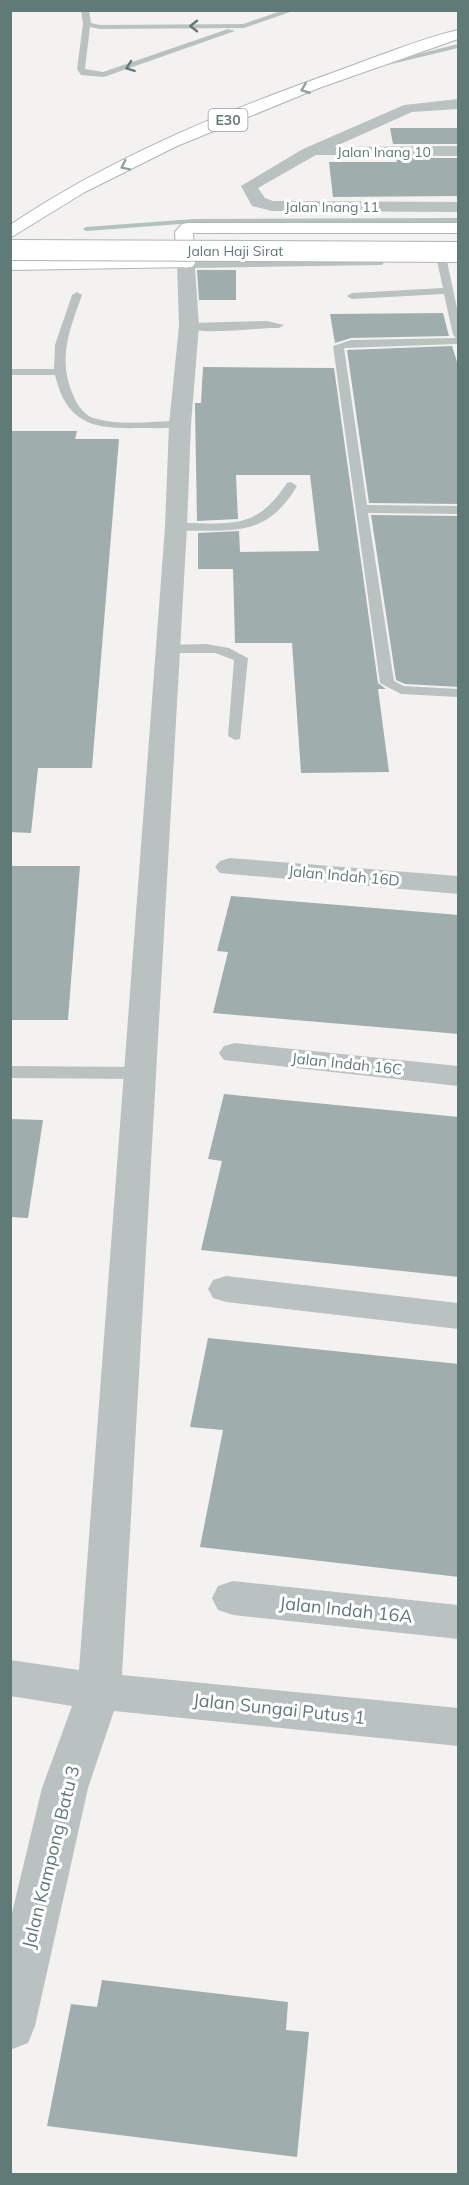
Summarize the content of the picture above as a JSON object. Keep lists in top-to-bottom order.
{
  "streets": {
    "main road": ["E30", "Jalan Haji Sirat"],
    "street": [
      "Jalan Inang 10",
      "Jalan Inang 11",
      "Jalan Indah 16D",
      "Jalan Indah 16C",
      "Jalan Indah 16A",
      "Jalan Sungai Putus 1",
      "Jalan Kampong Batu 3"
    ]
  },
  "crossings": [
    ["E30", "Jalan Haji Sirat"],
    ["Jalan Inang 10", "Jalan Inang 11"],
    ["Jalan Sungai Putus 1", "Jalan Kampong Batu 3"]
  ]
}
